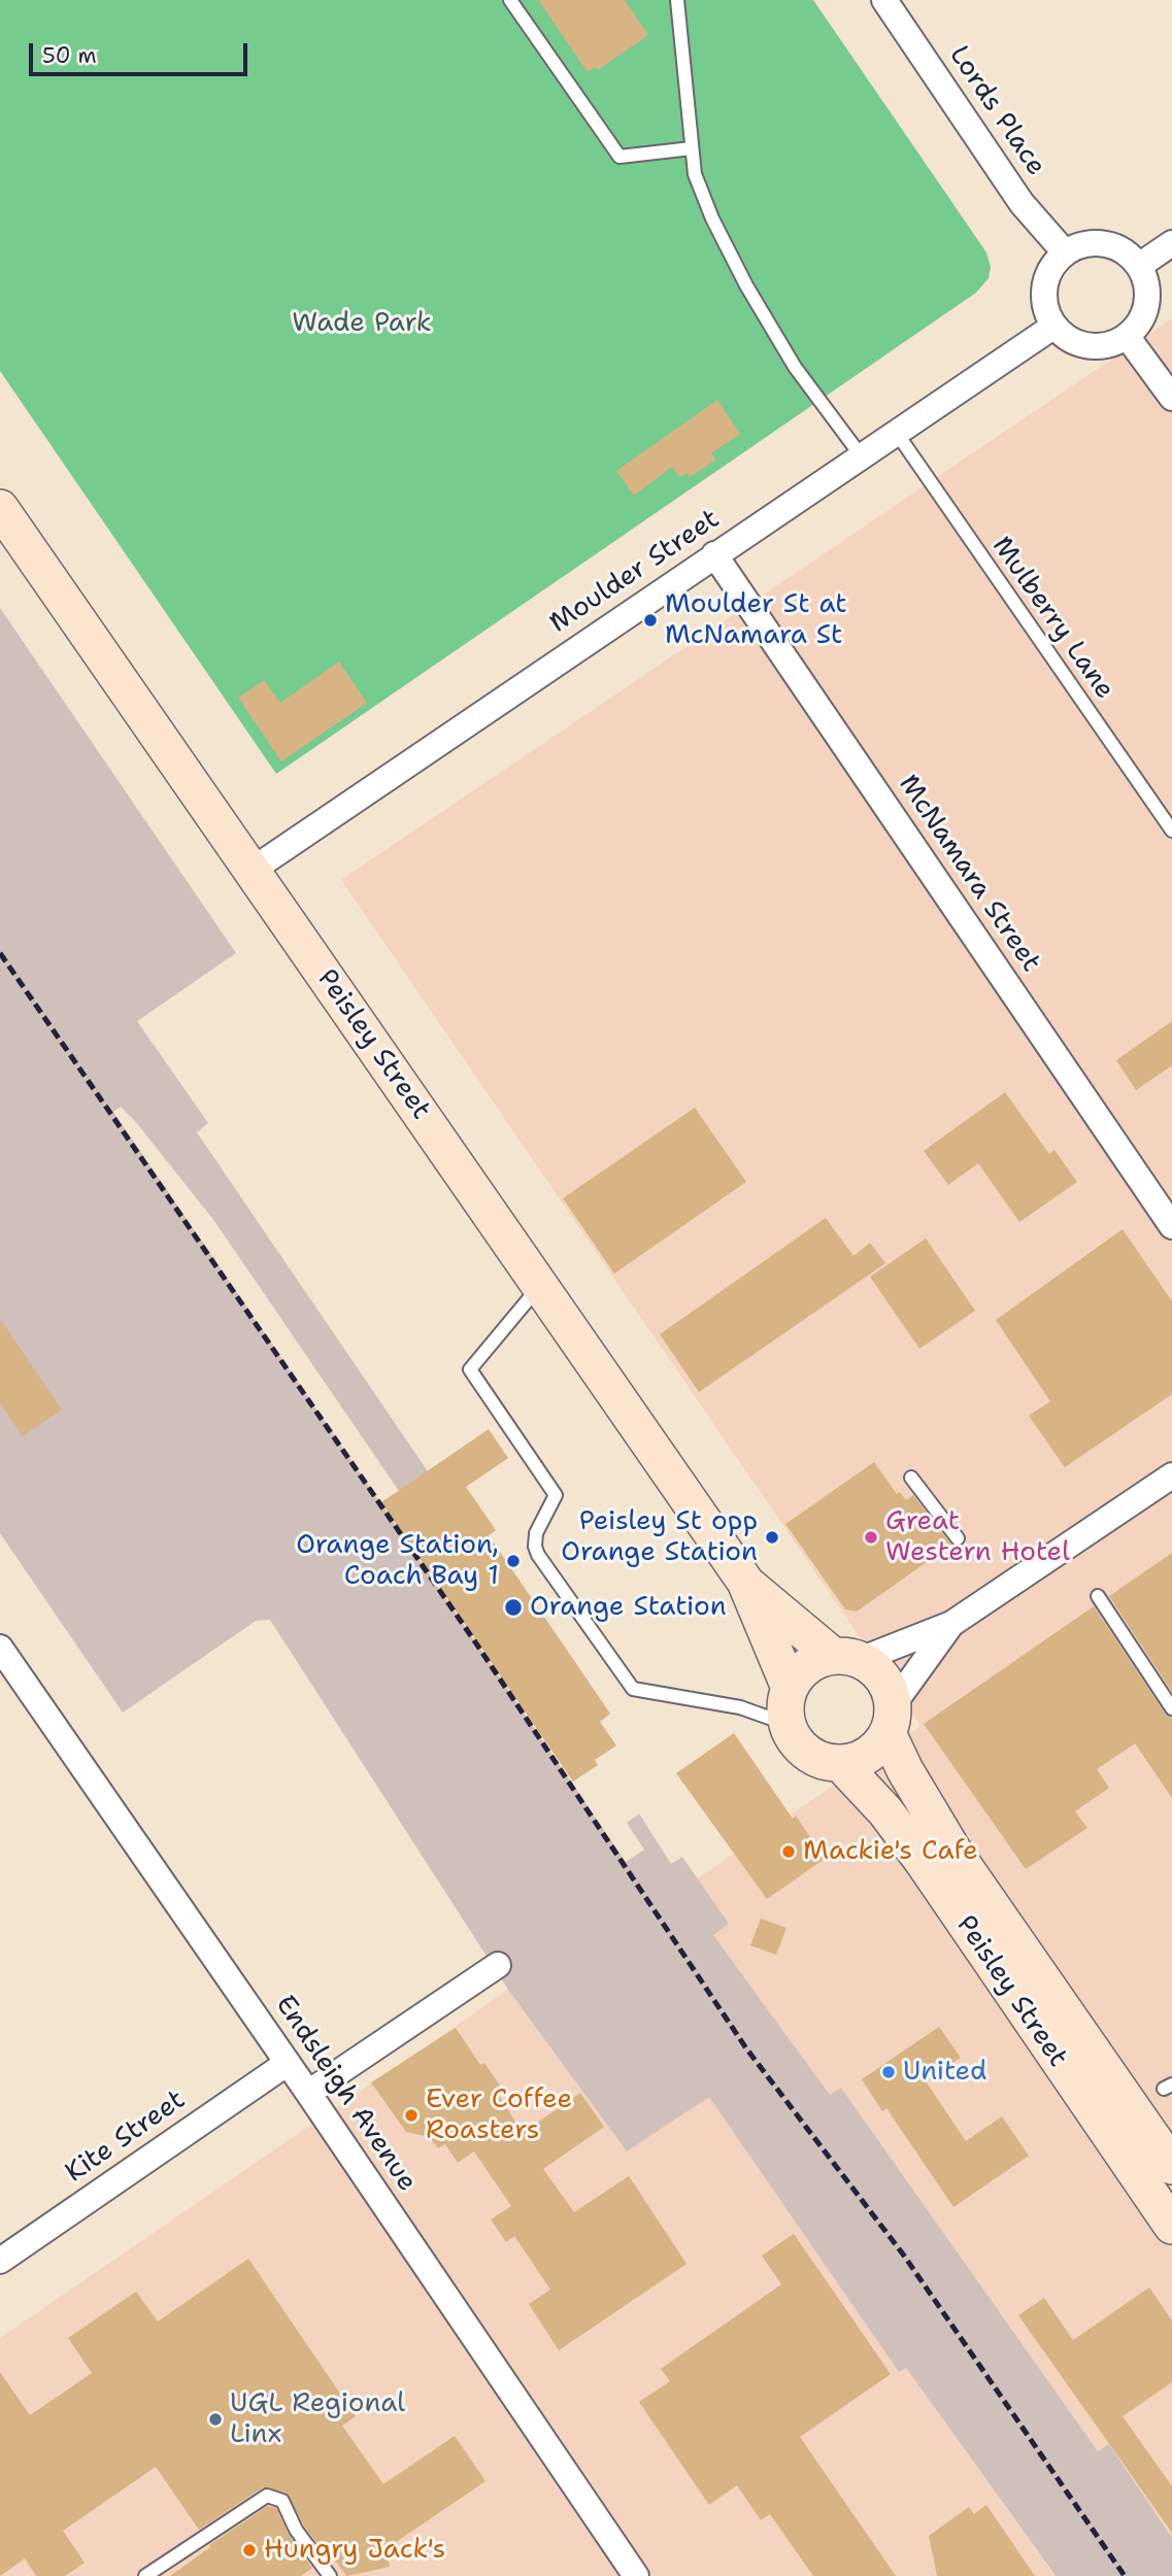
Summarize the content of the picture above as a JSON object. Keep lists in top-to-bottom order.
{
  "streets": {
    "main road": ["Peisley Street"],
    "street": [
      "Lords Place",
      "Moulder Street",
      "McNamara Street",
      "Endsleigh Avenue",
      "Kite Street"
    ],
    "lane": ["Mulberry Lane"]
  },
  "crossings": [
    ["Lords Place", "Moulder Street"],
    ["Moulder Street", "Mulberry Lane"],
    ["Moulder Street", "McNamara Street"],
    ["Moulder Street", "Peisley Street"],
    ["Endsleigh Avenue", "Kite Street"]
  ],
  "parks": ["Wade Park"],
  "places": [
    "Moulder St at McNamara St",
    "Peisley St opp Orange Station",
    "Great Western Hotel",
    "Orange Station, Coach Bay 1",
    "Orange Station",
    "Mackie's Cafe",
    "United",
    "Ever Coffee Roasters",
    "UGL Regional Linx",
    "Hungry Jack's"
  ],
  "scale_bar": "50 m"
}
